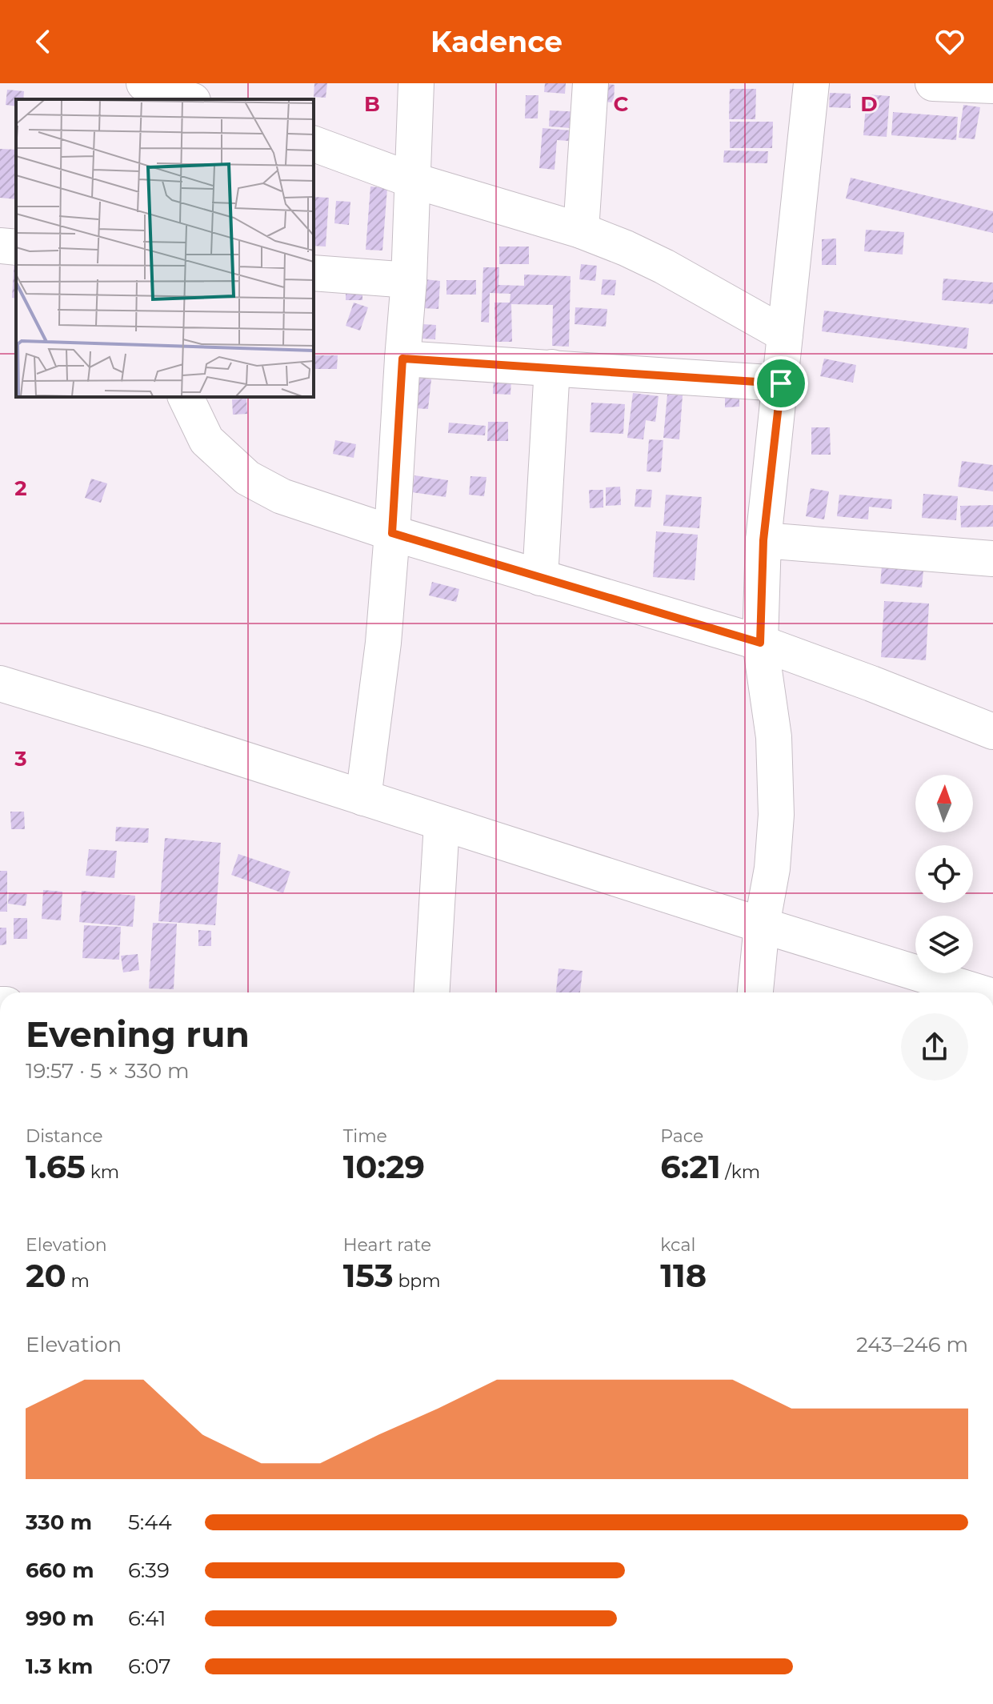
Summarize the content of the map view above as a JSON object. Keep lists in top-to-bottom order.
{
  "north": "top",
  "page": {
    "header": "Kadence",
    "heading": ["Evening run", "19:57 · 5 × 330 m"],
    "stats": [
      ["Distance", "1.65 km"],
      ["Time", "10:29"],
      ["Pace", "6:21 /km"],
      ["Elevation", "20 m"],
      ["Heart rate", "153 bpm"],
      ["kcal", "118"]
    ],
    "chart": ["Elevation", "243–246 m"],
    "list": [
      {
        "name": "330 m",
        "note": "5:44"
      },
      {
        "name": "660 m",
        "note": "6:39"
      },
      {
        "name": "990 m",
        "note": "6:41"
      },
      {
        "name": "1.3 km",
        "note": "6:07"
      }
    ]
  },
  "grid": {
    "columns": ["B", "C", "D"],
    "rows": ["2", "3"]
  }
}
